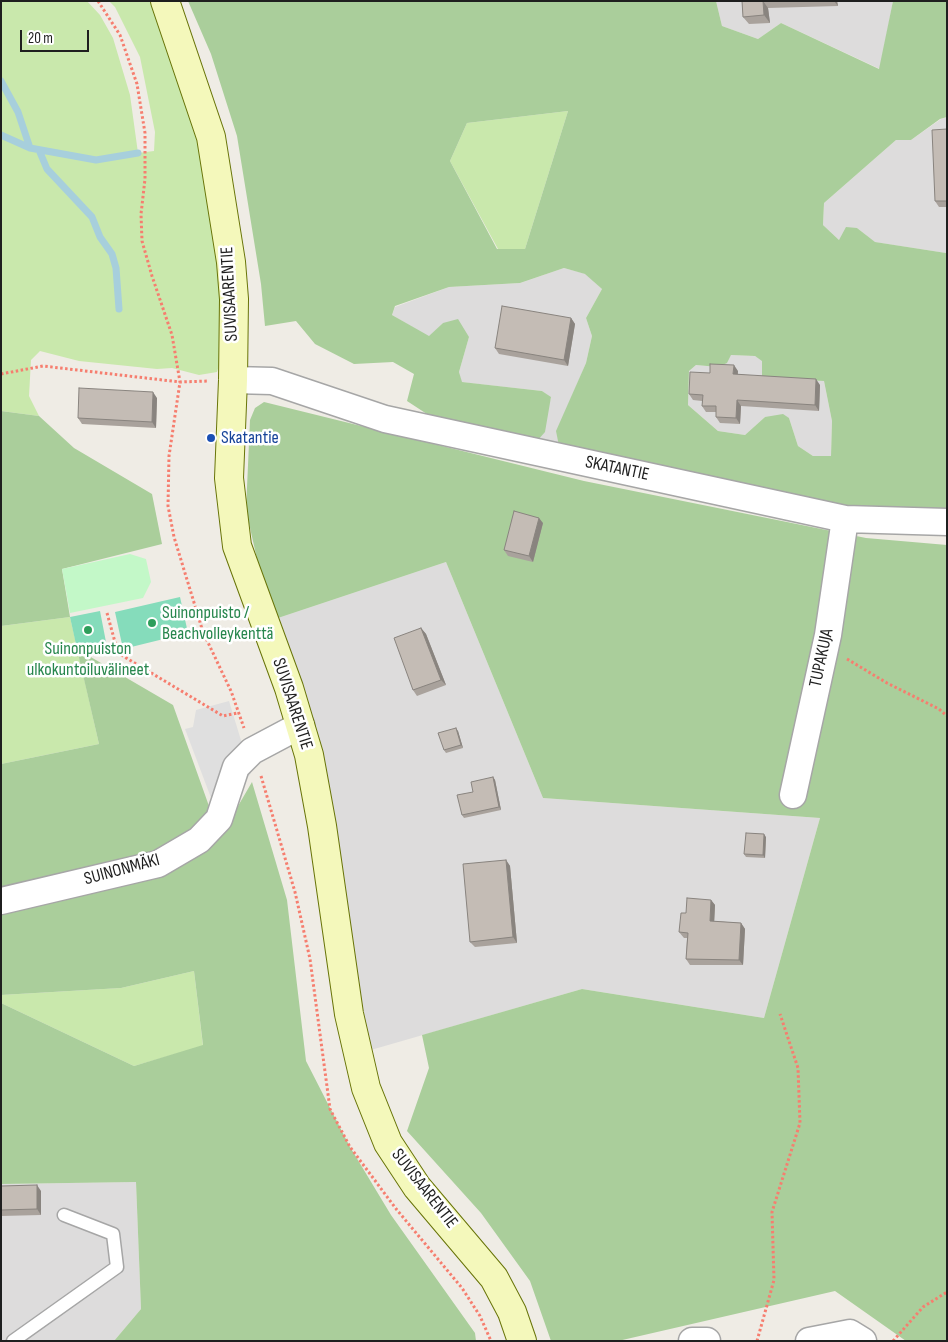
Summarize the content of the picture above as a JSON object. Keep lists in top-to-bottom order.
{
  "streets": {
    "street": [
      "SUVISAARENTIE",
      "SKATANTIE",
      "TUPAKUJA",
      "SUINONMÄKI"
    ]
  },
  "crossings": [
    ["SUVISAARENTIE", "SKATANTIE"],
    ["SUVISAARENTIE", "SUINONMÄKI"],
    ["SKATANTIE", "TUPAKUJA"]
  ],
  "places": ["Skatantie", "Suinonpuisto / Beachvolleykenttä", "Suinonpuiston ulkokuntoiluvälineet"],
  "scale_bar": "20 m"
}
